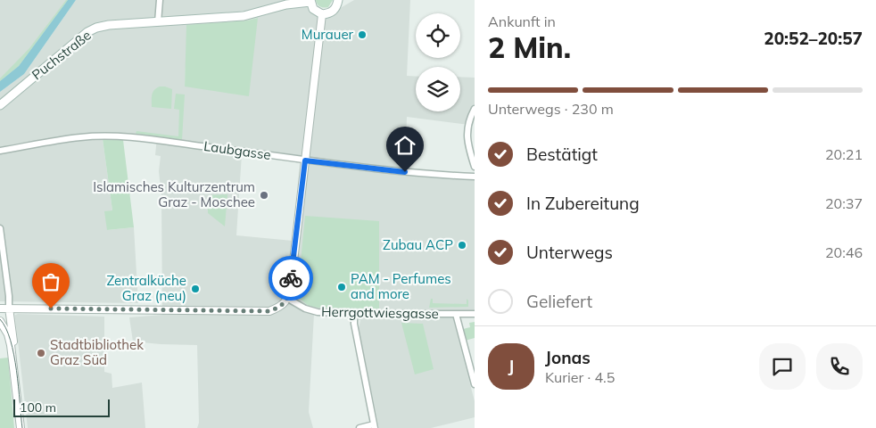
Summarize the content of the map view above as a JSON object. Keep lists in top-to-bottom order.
{
  "streets": {
    "main road": ["Puchstraße"],
    "street": ["Laubgasse", "Herrgottwiesgasse"]
  },
  "places": [
    "Murauer",
    "Islamisches Kulturzentrum Graz - Moschee",
    "Zubau ACP",
    "PAM - Perfumes and more",
    "Zentralküche Graz (neu)",
    "Stadtbibliothek Graz Süd"
  ],
  "scale_bar": "100 m",
  "page": {
    "heading": ["2 Min.", "Ankunft in", "20:52–20:57"],
    "panel": ["Jonas", "Kurier · 4.5"],
    "bar": "Unterwegs · 230 m",
    "list": [
      ["Bestätigt", "20:21"],
      ["In Zubereitung", "20:37"],
      ["Unterwegs", "20:46"],
      "Geliefert"
    ],
    "round": "J",
    "scale": "100 m"
  }
}
